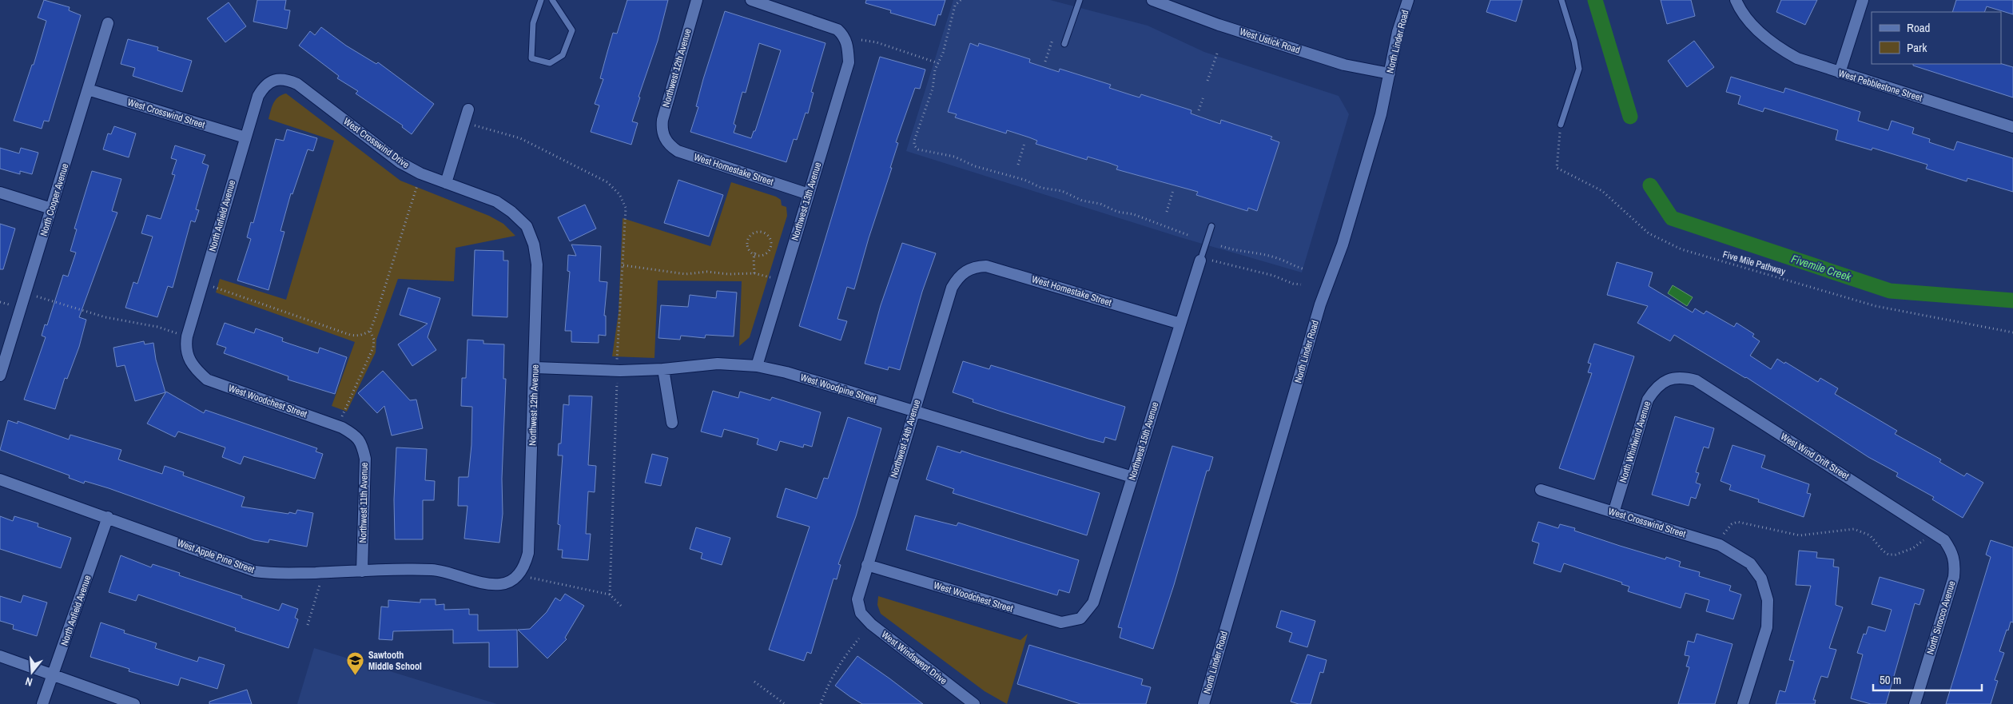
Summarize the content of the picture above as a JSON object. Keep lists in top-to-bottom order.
{
  "streets": {
    "street": [
      "West Ustick Road",
      "North Linder Road",
      "Northwest 12th Avenue",
      "West Pebblestone Street",
      "West Crosswind Street",
      "West Crosswind Drive",
      "West Homestake Street",
      "North Cooper Avenue",
      "Northwest 13th Avenue",
      "North Anfield Avenue",
      "West Woodpine Street",
      "West Woodchest Street",
      "Northwest 14th Avenue",
      "Northwest 15th Avenue",
      "North Whirlwind Avenue",
      "West Wind Drift Street",
      "Northwest 11th Avenue",
      "West Apple Pine Street",
      "North Sirocco Avenue",
      "West Windswept Drive"
    ],
    "path": ["Five Mile Pathway"]
  },
  "crossings": [
    ["West Ustick Road", "North Linder Road"],
    ["Northwest 12th Avenue", "West Crosswind Drive"],
    ["Northwest 12th Avenue", "West Homestake Street"],
    ["Northwest 12th Avenue", "West Woodpine Street"],
    ["Northwest 12th Avenue", "West Apple Pine Street"],
    ["West Crosswind Street", "North Cooper Avenue"],
    ["West Crosswind Street", "North Anfield Avenue"],
    ["West Crosswind Street", "North Whirlwind Avenue"],
    ["West Crosswind Drive", "North Anfield Avenue"],
    ["West Homestake Street", "Northwest 13th Avenue"],
    ["West Homestake Street", "Northwest 14th Avenue"],
    ["West Homestake Street", "Northwest 15th Avenue"],
    ["Northwest 13th Avenue", "West Woodpine Street"],
    ["North Anfield Avenue", "West Woodchest Street"],
    ["North Anfield Avenue", "West Apple Pine Street"],
    ["West Woodpine Street", "Northwest 14th Avenue"],
    ["West Woodpine Street", "Northwest 15th Avenue"],
    ["West Woodchest Street", "Northwest 14th Avenue"],
    ["West Woodchest Street", "Northwest 15th Avenue"],
    ["West Woodchest Street", "Northwest 11th Avenue"],
    ["Northwest 14th Avenue", "West Windswept Drive"],
    ["North Whirlwind Avenue", "West Wind Drift Street"],
    ["West Wind Drift Street", "North Sirocco Avenue"],
    ["Northwest 11th Avenue", "West Apple Pine Street"]
  ],
  "water": ["Fivemile Creek"],
  "places": {
    "school or university": ["Sawtooth Middle School"]
  },
  "legend": ["Road", "Park"],
  "scale_bar": "50 m",
  "north": "bottom"
}
